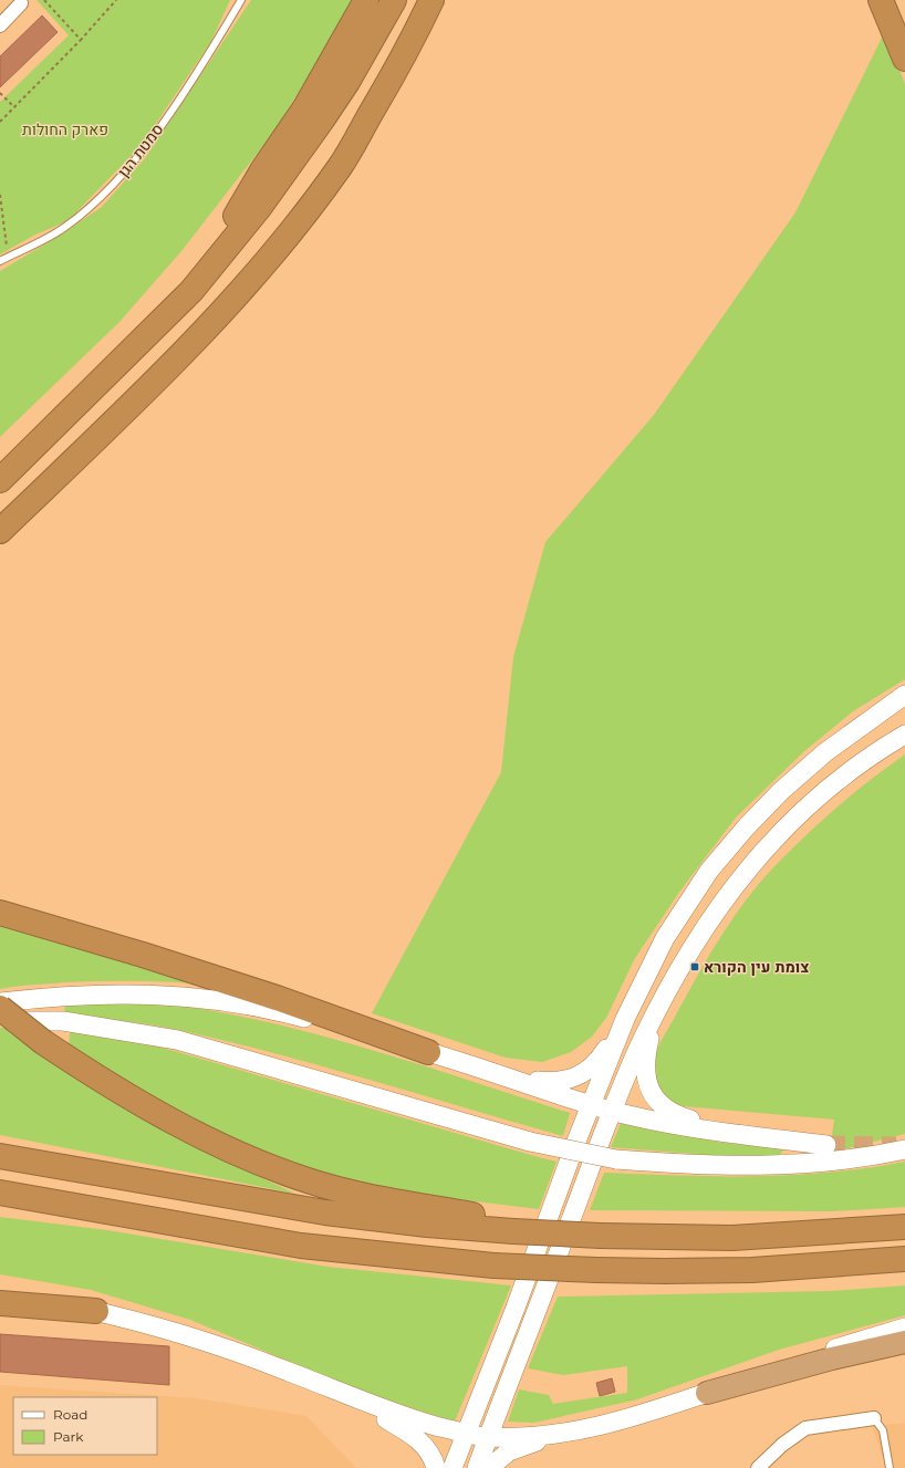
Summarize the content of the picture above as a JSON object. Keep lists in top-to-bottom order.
{
  "streets": {
    "lane": ["סמטת הגן"]
  },
  "parks": ["פארק החולות"],
  "places": {
    "transit": ["צומת עין הקורא"]
  },
  "legend": ["Road", "Park"]
}
